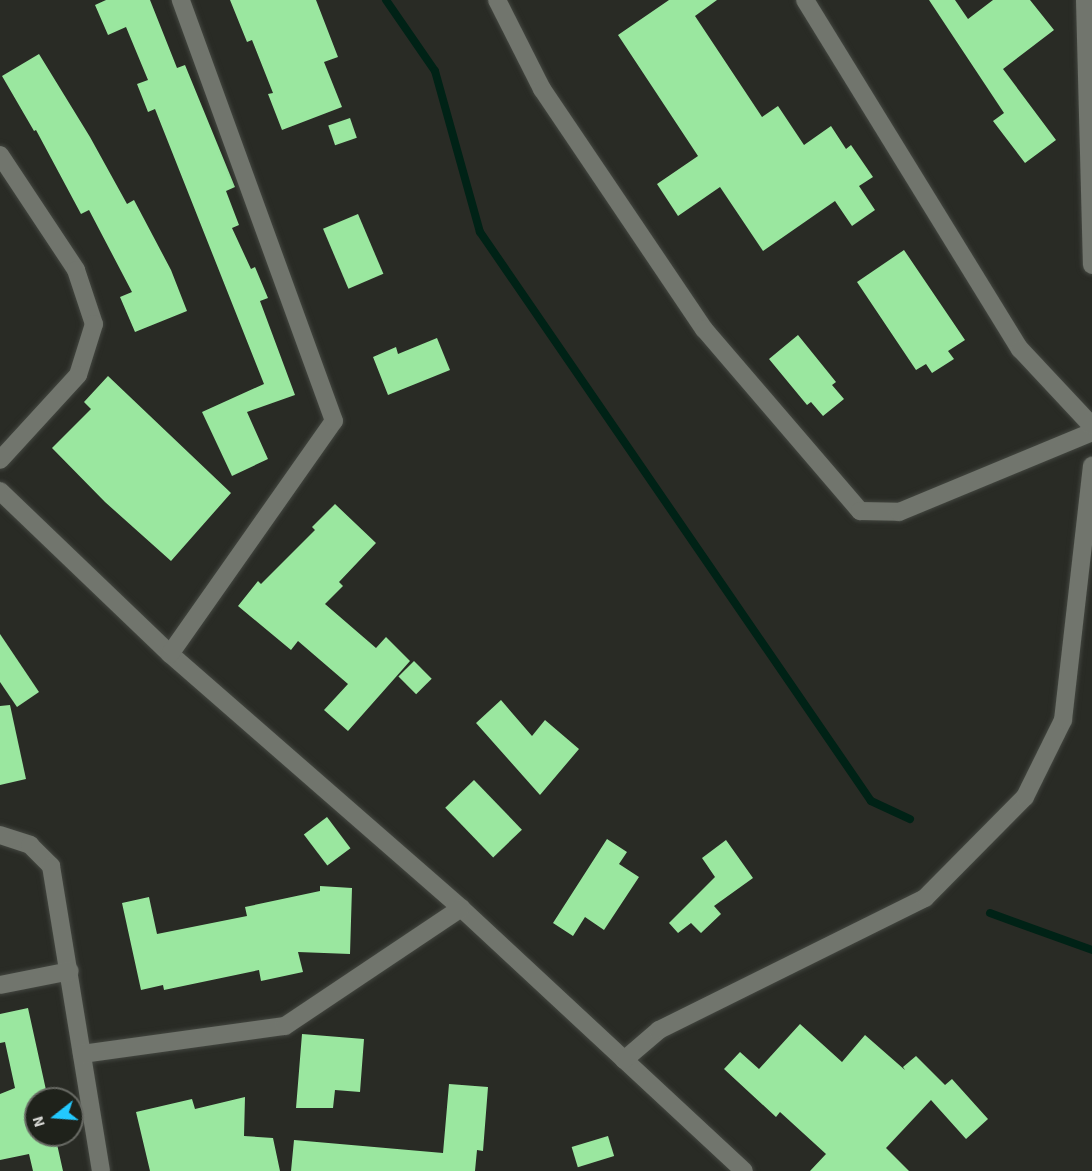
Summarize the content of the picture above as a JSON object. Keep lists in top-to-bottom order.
{
  "north": "left"
}
